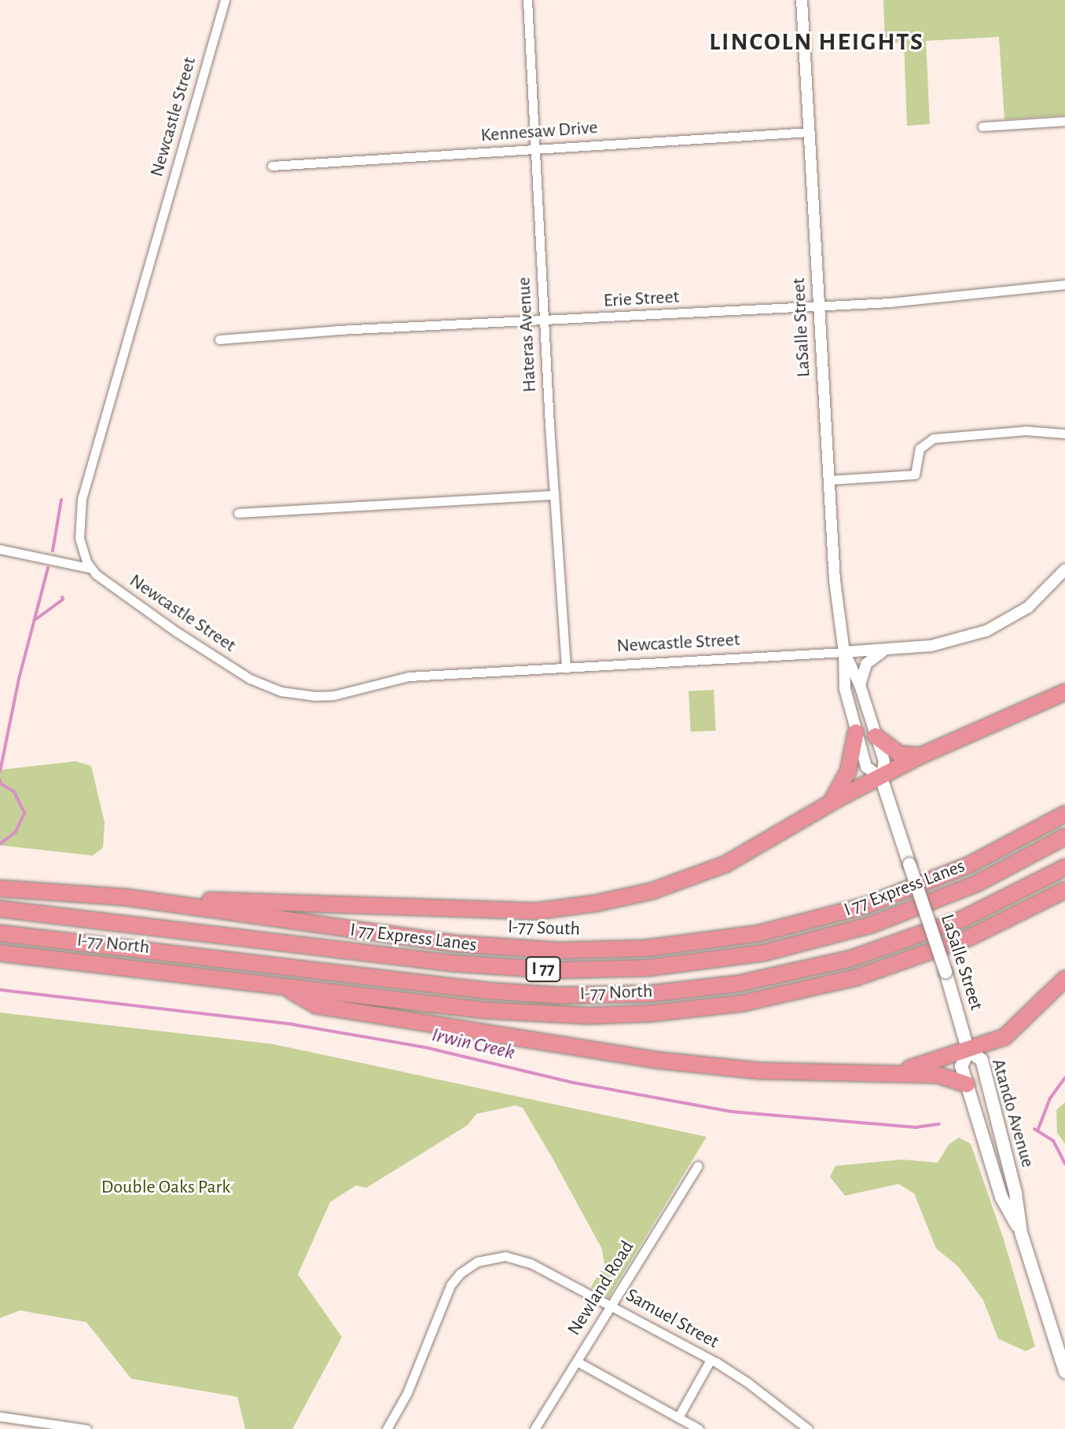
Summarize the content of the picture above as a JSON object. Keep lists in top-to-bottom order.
{
  "streets": {
    "highway": [
      "I 77 Express Lanes",
      "I-77 South",
      "I-77 North",
      "I 77"
    ],
    "main road": ["LaSalle Street", "Atando Avenue"],
    "street": [
      "Newcastle Street",
      "Kennesaw Drive",
      "Erie Street",
      "Hateras Avenue",
      "Newland Road",
      "Samuel Street"
    ]
  },
  "crossings": [
    ["Newcastle Street", "LaSalle Street"],
    ["Newcastle Street", "Hateras Avenue"],
    ["Kennesaw Drive", "LaSalle Street"],
    ["Kennesaw Drive", "Hateras Avenue"],
    ["Erie Street", "LaSalle Street"],
    ["Erie Street", "Hateras Avenue"],
    ["LaSalle Street", "Atando Avenue"],
    ["Newland Road", "Samuel Street"]
  ],
  "districts": ["LINCOLN HEIGHTS"],
  "water": ["Irwin Creek"],
  "parks": ["Double Oaks Park"]
}
